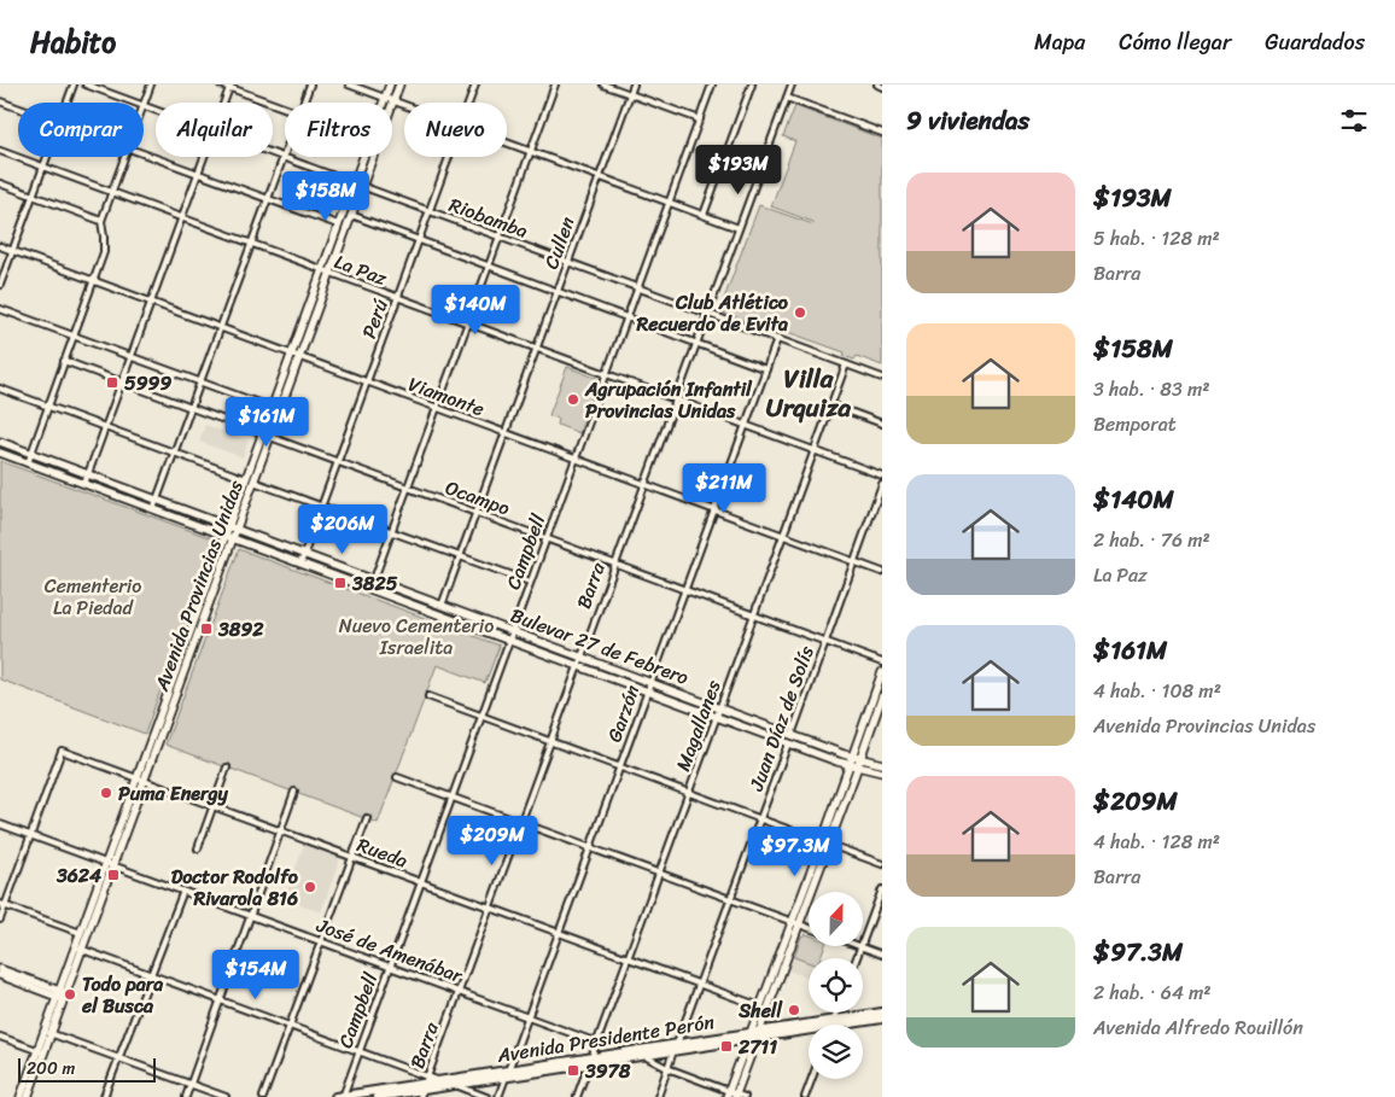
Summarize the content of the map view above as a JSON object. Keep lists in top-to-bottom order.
{
  "streets": {
    "main road": ["Avenida Provincias Unidas", "Bulevar 27 de Febrero", "Avenida Presidente Perón"],
    "street": [
      "Riobamba",
      "Cullen",
      "La Paz",
      "Perú",
      "Viamonte",
      "Ocampo",
      "Campbell",
      "Barra",
      "Garzón",
      "Juan Díaz de Solís",
      "Magallanes",
      "Rueda",
      "José de Amenábar"
    ]
  },
  "crossings": [
    ["Riobamba", "Cullen"],
    ["Riobamba", "Perú"],
    ["Riobamba", "Campbell"],
    ["Riobamba", "Avenida Provincias Unidas"],
    ["Riobamba", "Barra"],
    ["Riobamba", "Garzón"],
    ["Riobamba", "Magallanes"],
    ["Cullen", "La Paz"],
    ["Cullen", "Viamonte"],
    ["Cullen", "Ocampo"],
    ["Cullen", "Bulevar 27 de Febrero"],
    ["La Paz", "Perú"],
    ["La Paz", "Campbell"],
    ["La Paz", "Avenida Provincias Unidas"],
    ["La Paz", "Barra"],
    ["La Paz", "Garzón"],
    ["La Paz", "Magallanes"],
    ["Perú", "Viamonte"],
    ["Perú", "Ocampo"],
    ["Perú", "Bulevar 27 de Febrero"],
    ["Viamonte", "Campbell"],
    ["Viamonte", "Avenida Provincias Unidas"],
    ["Viamonte", "Barra"],
    ["Viamonte", "Garzón"],
    ["Viamonte", "Juan Díaz de Solís"],
    ["Viamonte", "Magallanes"],
    ["Ocampo", "Campbell"],
    ["Ocampo", "Avenida Provincias Unidas"],
    ["Ocampo", "Barra"],
    ["Ocampo", "Garzón"],
    ["Ocampo", "Juan Díaz de Solís"],
    ["Ocampo", "Magallanes"],
    ["Campbell", "Bulevar 27 de Febrero"],
    ["Campbell", "Rueda"],
    ["Campbell", "José de Amenábar"],
    ["Campbell", "Avenida Presidente Perón"],
    ["Avenida Provincias Unidas", "Bulevar 27 de Febrero"],
    ["Avenida Provincias Unidas", "Rueda"],
    ["Avenida Provincias Unidas", "José de Amenábar"],
    ["Barra", "Bulevar 27 de Febrero"],
    ["Barra", "Rueda"],
    ["Barra", "José de Amenábar"],
    ["Barra", "Avenida Presidente Perón"],
    ["Bulevar 27 de Febrero", "Garzón"],
    ["Bulevar 27 de Febrero", "Juan Díaz de Solís"],
    ["Bulevar 27 de Febrero", "Magallanes"],
    ["Garzón", "Rueda"],
    ["Garzón", "José de Amenábar"],
    ["Garzón", "Avenida Presidente Perón"],
    ["Juan Díaz de Solís", "Rueda"],
    ["Juan Díaz de Solís", "Avenida Presidente Perón"],
    ["Magallanes", "Rueda"],
    ["Magallanes", "José de Amenábar"],
    ["Magallanes", "Avenida Presidente Perón"],
    ["Rueda", "José de Amenábar"]
  ],
  "districts": ["Villa Urquiza"],
  "parks": ["Cementerio La Piedad", "Nuevo Cementerio Israelita"],
  "places": {
    "other": [
      "Club Atlético Recuerdo de Evita",
      "Agrupación Infantil Provincias Unidas",
      "Puma Energy",
      "Doctor Rodolfo Rivarola 816",
      "Todo para el Busca",
      "Shell"
    ],
    "transit": [
      "5999",
      "3825",
      "3892",
      "3624",
      "2711",
      "3978"
    ]
  },
  "scale_bar": "200 m",
  "north": "top",
  "page": {
    "header": "Habito",
    "nav": ["Mapa", "Cómo llegar", "Guardados"],
    "heading": "9 viviendas",
    "chip": [
      "Comprar",
      "Alquilar",
      "Filtros",
      "Nuevo"
    ],
    "price": [
      "$193M",
      "$158M",
      "$140M",
      "$161M",
      "$211M",
      "$206M",
      "$209M",
      "$97.3M",
      "$154M"
    ],
    "list": [
      {
        "name": "$193M",
        "note": "5 hab. · 128 m² · Barra"
      },
      {
        "name": "$158M",
        "note": "3 hab. · 83 m² · Bemporat"
      },
      {
        "name": "$140M",
        "note": "2 hab. · 76 m² · La Paz"
      },
      {
        "name": "$161M",
        "note": "4 hab. · 108 m² · Avenida Provincias Unidas"
      },
      {
        "name": "$209M",
        "note": "4 hab. · 128 m² · Barra"
      },
      {
        "name": "$97.3M",
        "note": "2 hab. · 64 m² · Avenida Alfredo Rouillón"
      }
    ],
    "scale": "200 m"
  }
}
